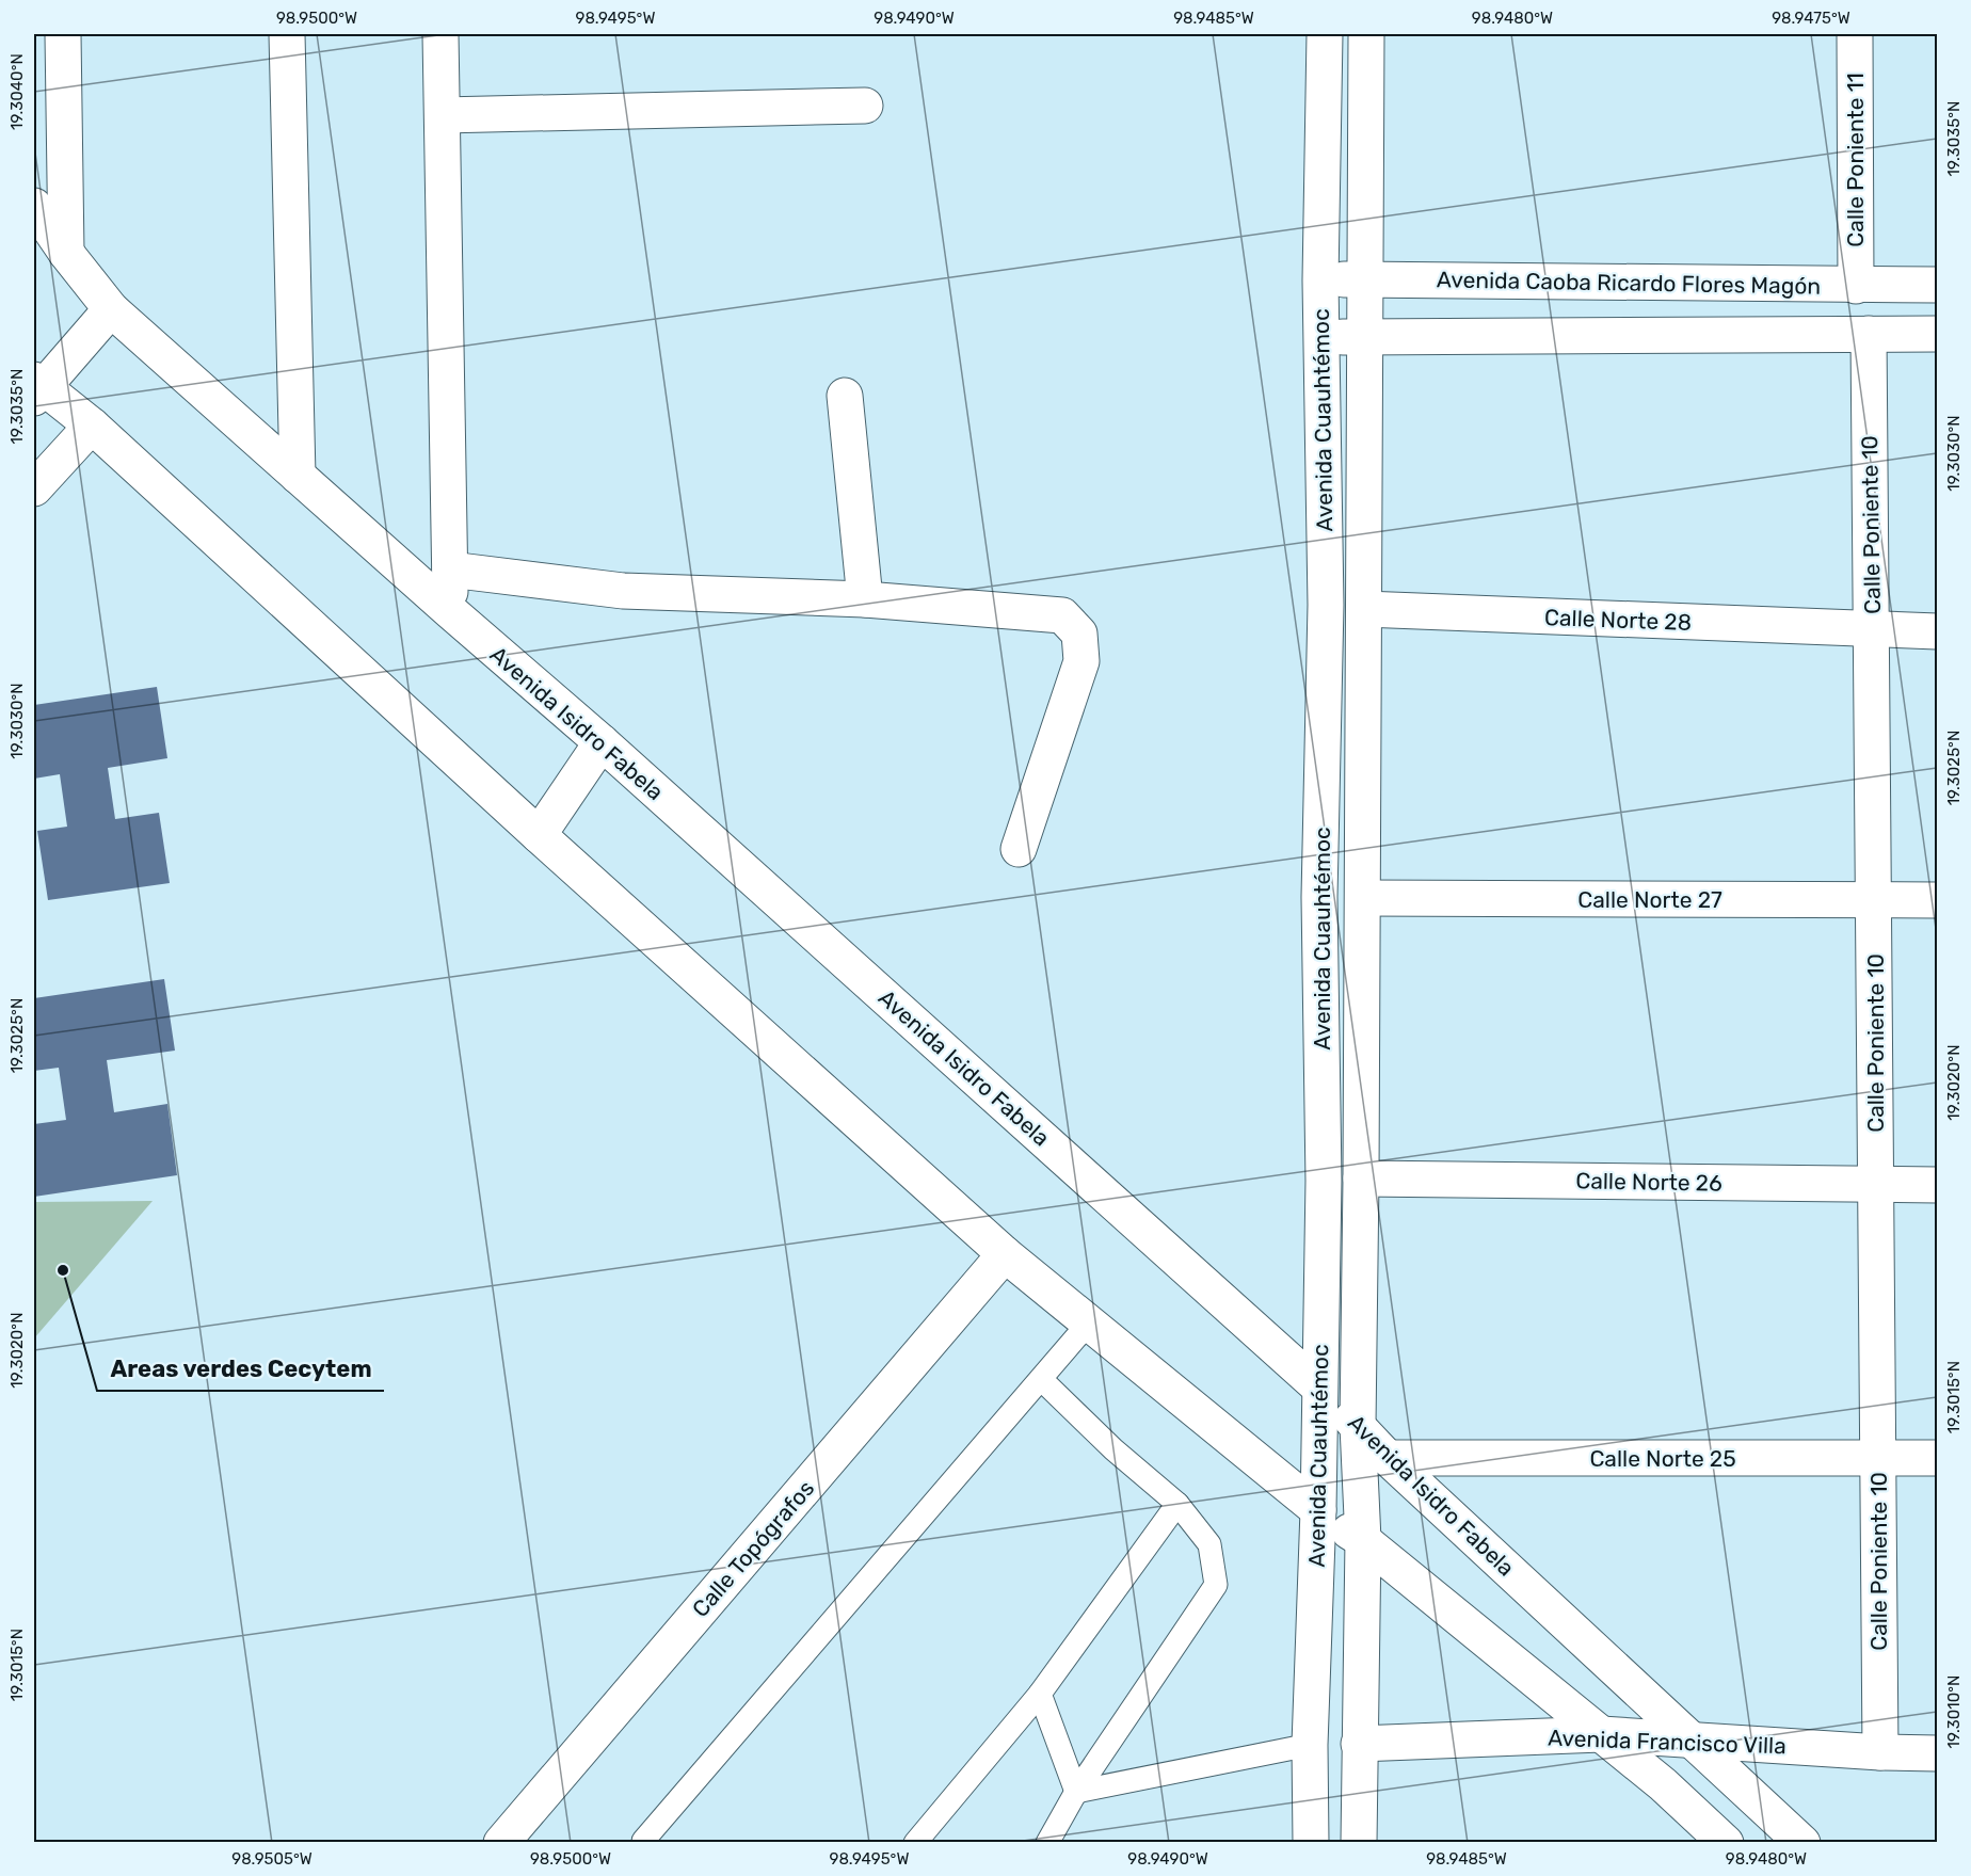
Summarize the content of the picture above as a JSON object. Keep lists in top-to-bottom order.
{
  "streets": {
    "street": [
      "Calle Poniente 11",
      "Avenida Caoba Ricardo Flores Magón",
      "Avenida Cuauhtémoc",
      "Calle Poniente 10",
      "Calle Norte 28",
      "Avenida Isidro Fabela",
      "Calle Norte 27",
      "Calle Norte 26",
      "Calle Norte 25",
      "Calle Topógrafos",
      "Avenida Francisco Villa"
    ]
  },
  "crossings": [
    ["Calle Poniente 11", "Avenida Caoba Ricardo Flores Magón"],
    ["Avenida Caoba Ricardo Flores Magón", "Avenida Cuauhtémoc"],
    ["Avenida Cuauhtémoc", "Calle Norte 28"],
    ["Avenida Cuauhtémoc", "Avenida Isidro Fabela"],
    ["Avenida Cuauhtémoc", "Calle Norte 27"],
    ["Avenida Cuauhtémoc", "Calle Norte 26"],
    ["Avenida Cuauhtémoc", "Avenida Francisco Villa"],
    ["Calle Poniente 10", "Calle Norte 28"],
    ["Calle Poniente 10", "Calle Norte 27"],
    ["Calle Poniente 10", "Calle Norte 26"],
    ["Calle Poniente 10", "Calle Norte 25"],
    ["Calle Poniente 10", "Avenida Francisco Villa"],
    ["Avenida Isidro Fabela", "Calle Norte 25"],
    ["Avenida Isidro Fabela", "Avenida Francisco Villa"]
  ],
  "places": ["Areas verdes Cecytem"],
  "coordinates": [
    "98.9500°W",
    "98.9495°W",
    "98.9490°W",
    "98.9485°W",
    "98.9480°W",
    "98.9475°W",
    "19.3040°N",
    "19.3035°N",
    "19.3030°N",
    "19.3025°N",
    "19.3020°N",
    "19.3015°N",
    "19.3010°N",
    "98.9505°W"
  ]
}
